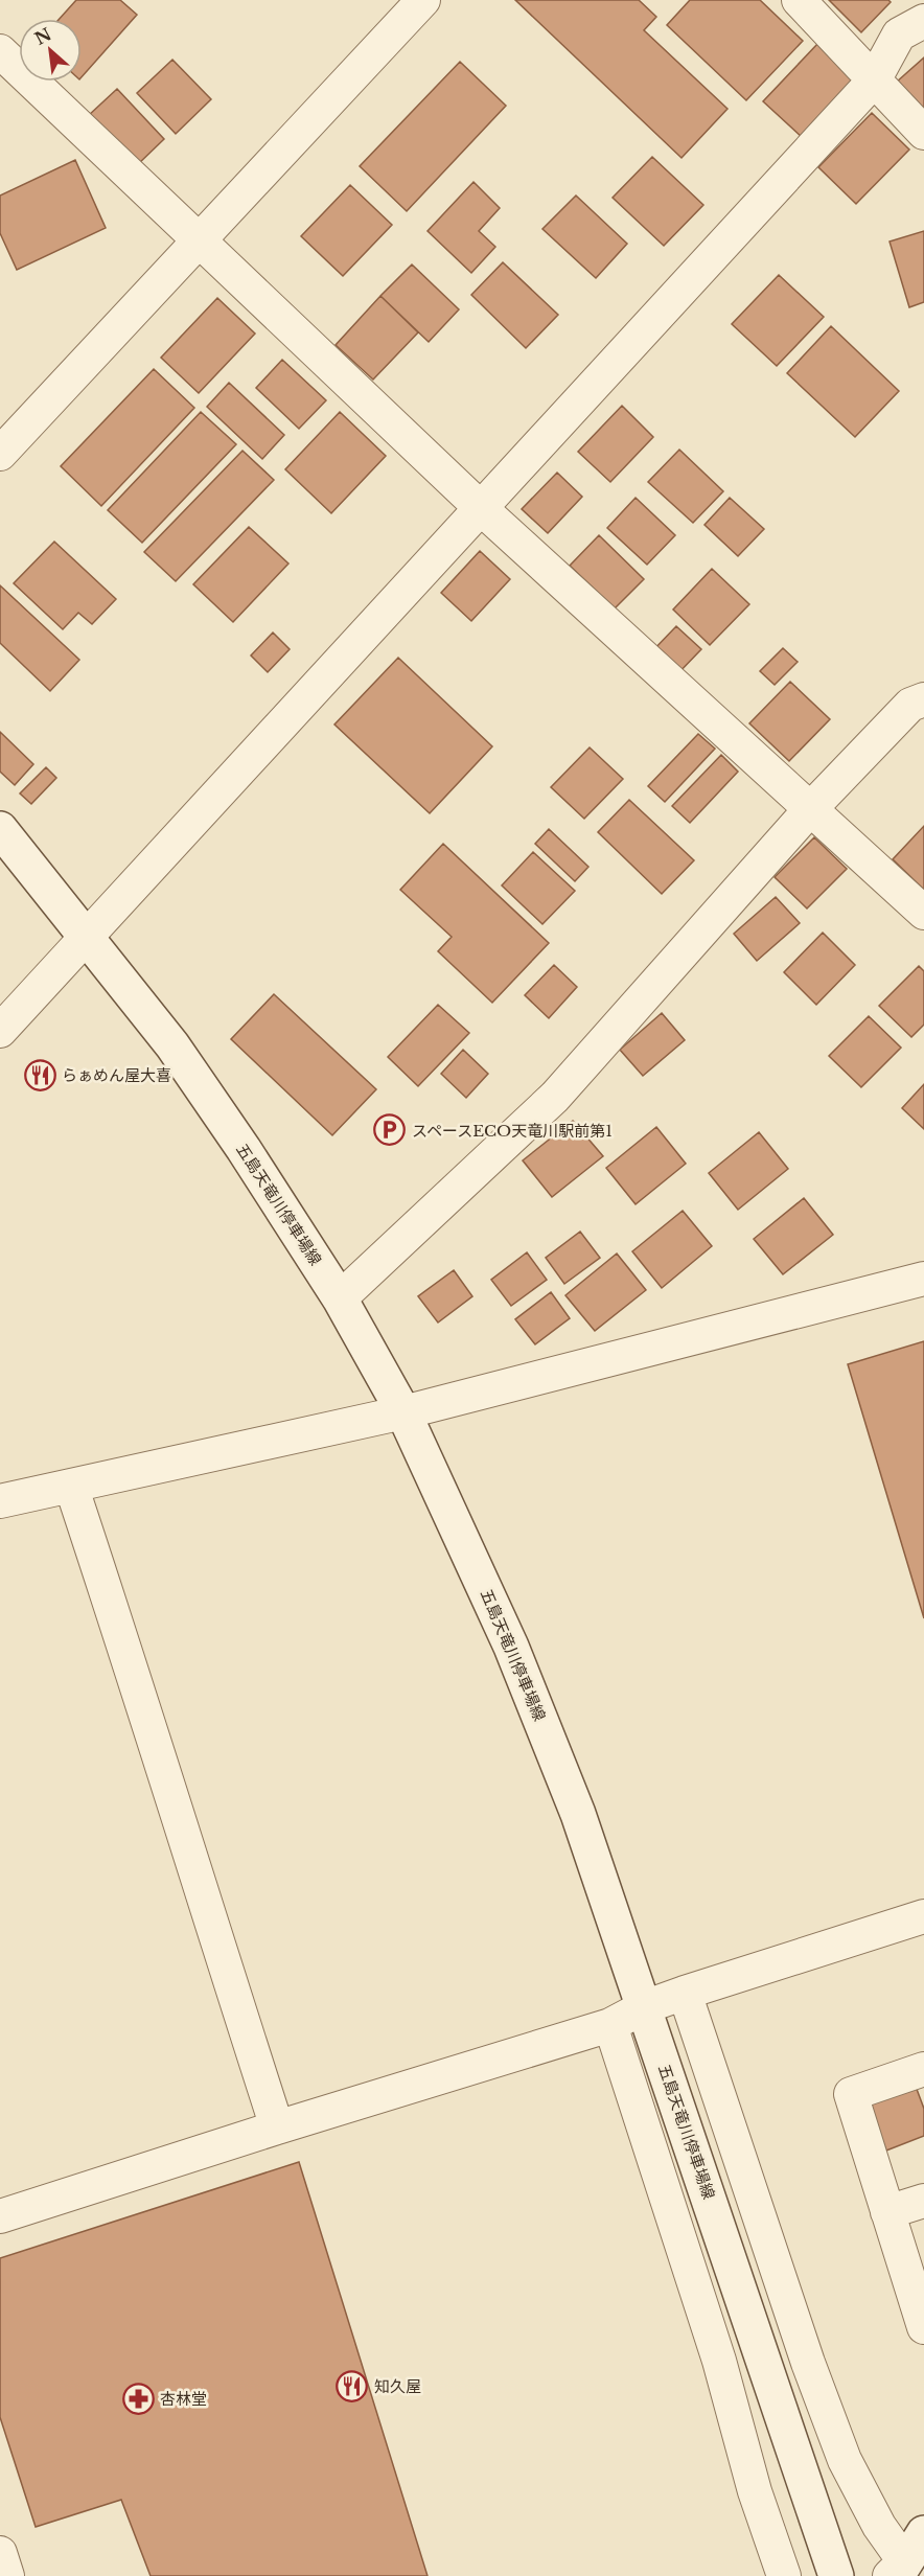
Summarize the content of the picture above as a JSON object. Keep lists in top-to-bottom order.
{
  "streets": {
    "main road": ["五島天竜川停車場線"]
  },
  "places": {
    "restaurant": ["らぁめん屋大喜", "知久屋"],
    "parking": ["スペースECO天竜川駅前第1"],
    "pharmacy": ["杏林堂"]
  },
  "north": "top left"
}
